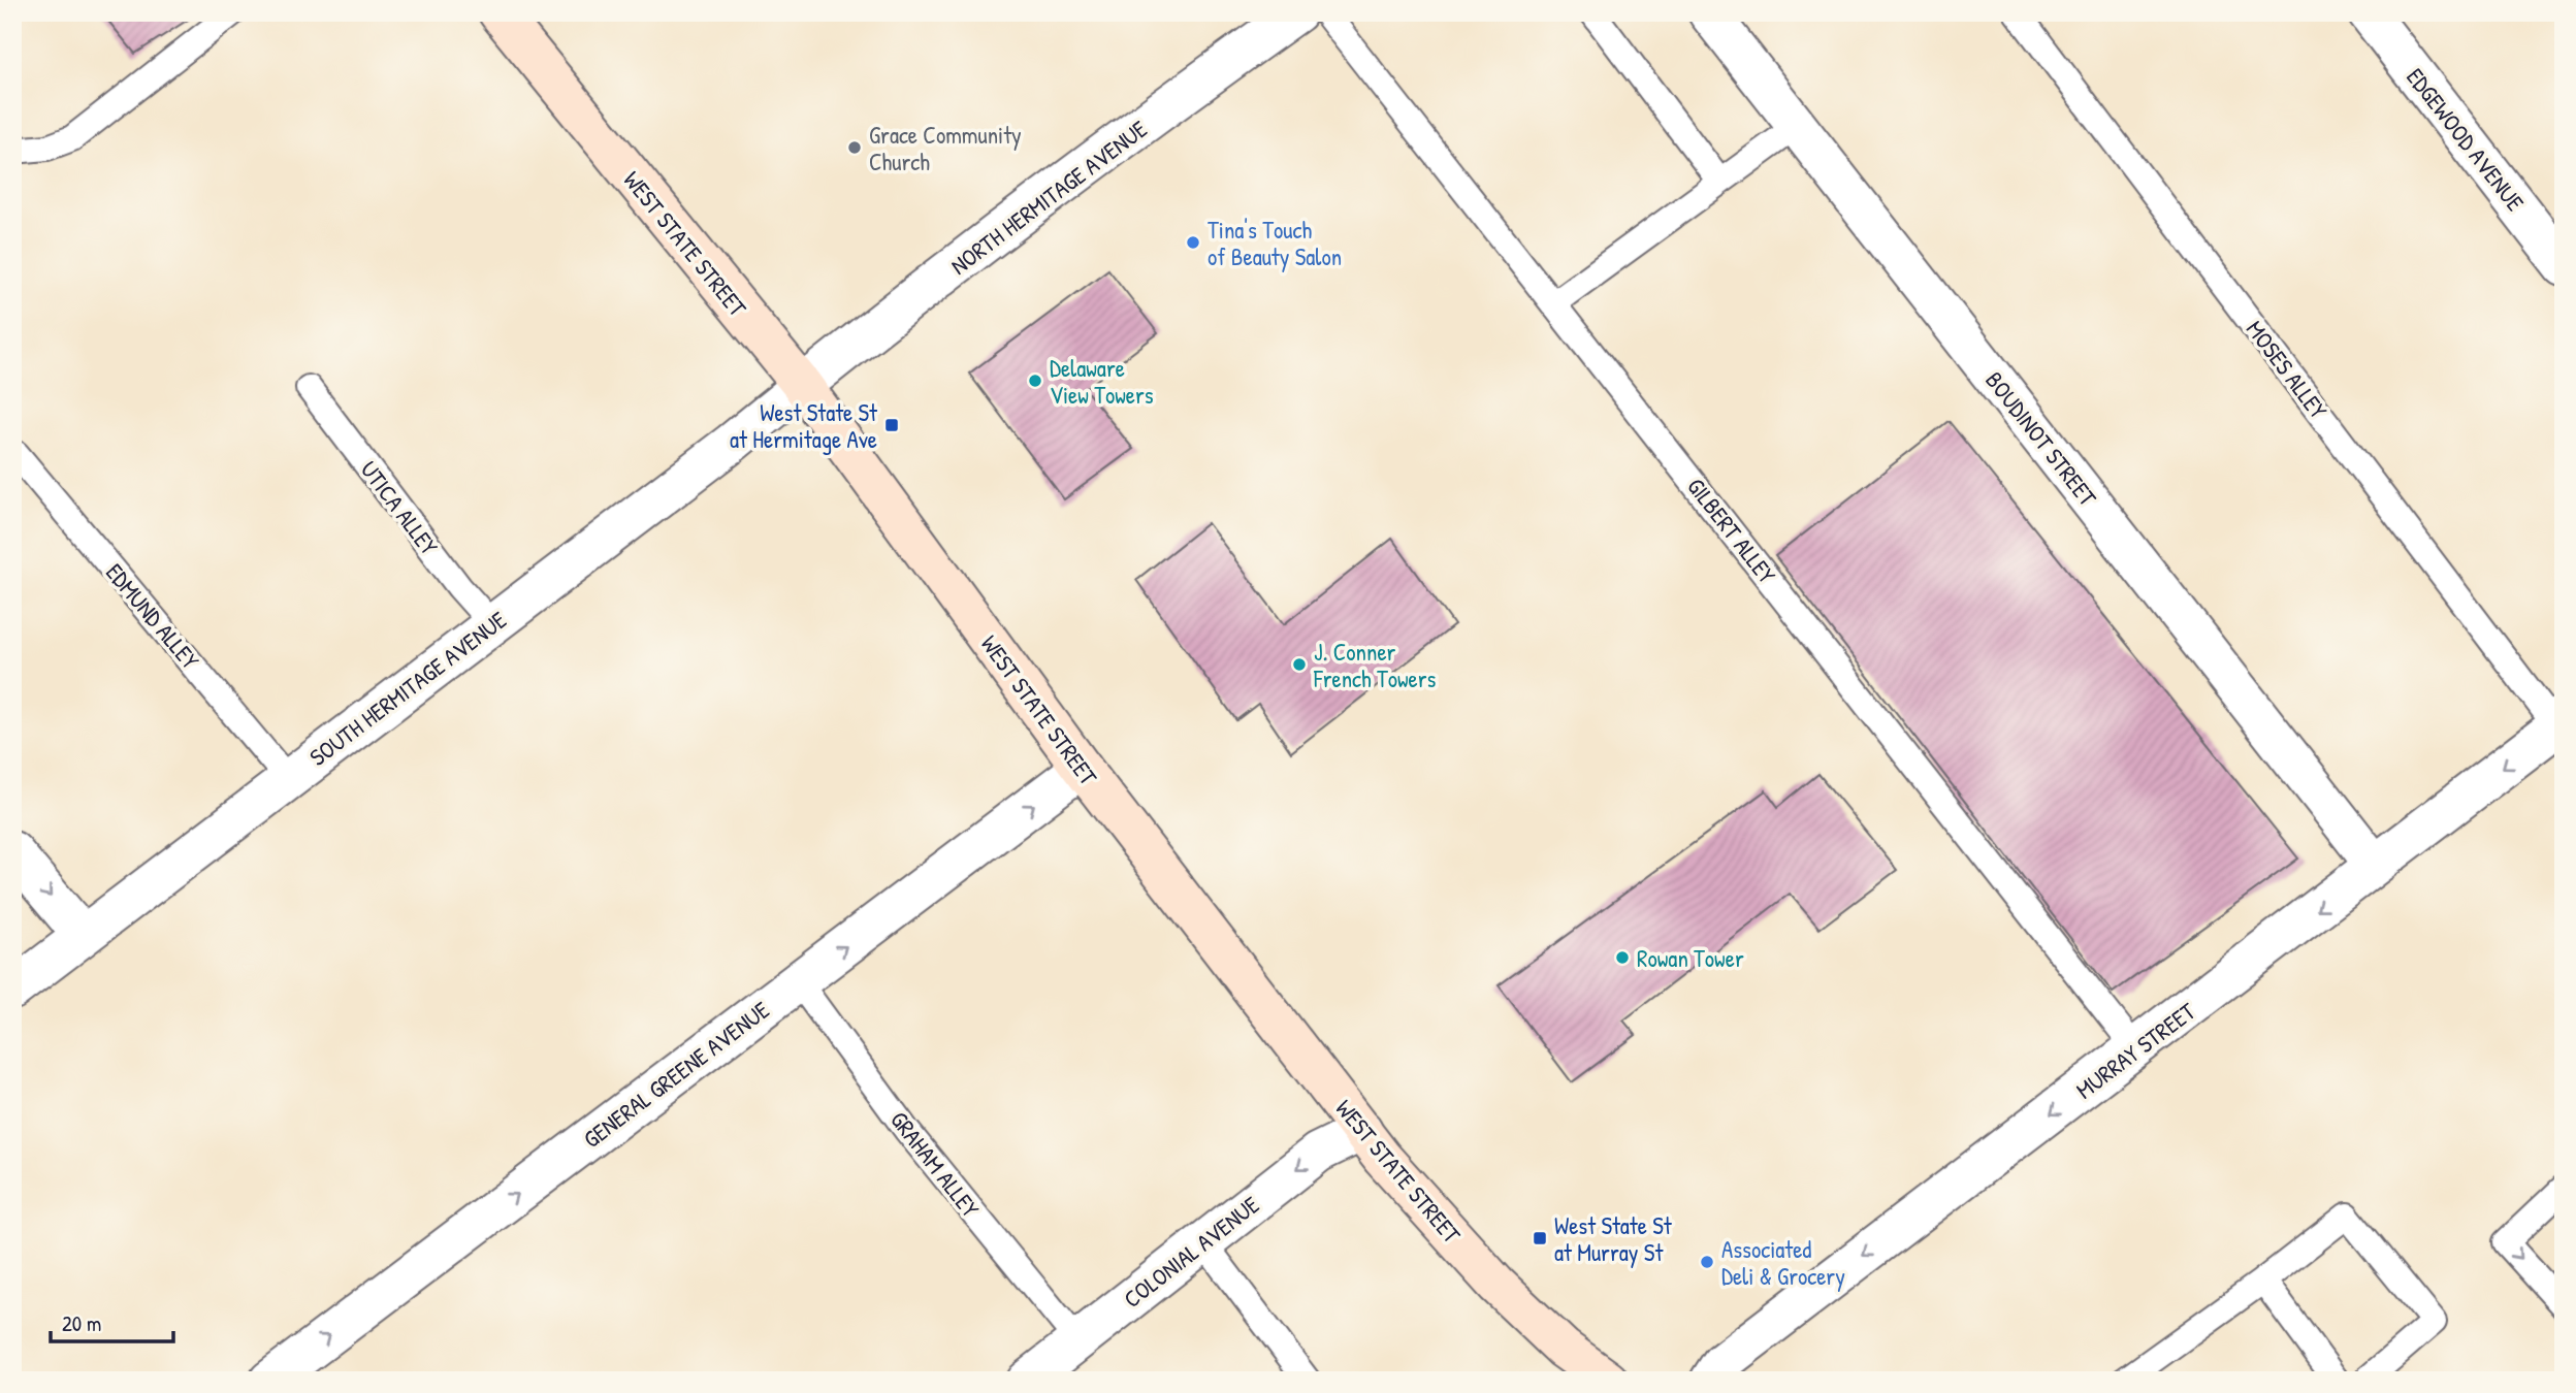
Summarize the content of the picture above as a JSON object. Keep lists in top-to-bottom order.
{
  "streets": {
    "street": [
      "EDGEWOOD AVENUE",
      "NORTH HERMITAGE AVENUE",
      "WEST STATE STREET",
      "BOUDINOT STREET",
      "SOUTH HERMITAGE AVENUE",
      "MURRAY STREET",
      "GENERAL GREENE AVENUE",
      "COLONIAL AVENUE"
    ],
    "lane": [
      "MOSES ALLEY",
      "UTICA ALLEY",
      "GILBERT ALLEY",
      "EDMUND ALLEY",
      "GRAHAM ALLEY"
    ]
  },
  "crossings": [
    ["NORTH HERMITAGE AVENUE", "WEST STATE STREET"],
    ["NORTH HERMITAGE AVENUE", "SOUTH HERMITAGE AVENUE"],
    ["WEST STATE STREET", "SOUTH HERMITAGE AVENUE"],
    ["WEST STATE STREET", "GENERAL GREENE AVENUE"],
    ["WEST STATE STREET", "COLONIAL AVENUE"],
    ["MOSES ALLEY", "MURRAY STREET"],
    ["BOUDINOT STREET", "MURRAY STREET"],
    ["UTICA ALLEY", "SOUTH HERMITAGE AVENUE"],
    ["GILBERT ALLEY", "MURRAY STREET"],
    ["EDMUND ALLEY", "SOUTH HERMITAGE AVENUE"],
    ["GENERAL GREENE AVENUE", "GRAHAM ALLEY"],
    ["GRAHAM ALLEY", "COLONIAL AVENUE"]
  ],
  "one_way": ["MURRAY STREET", "GENERAL GREENE AVENUE", "COLONIAL AVENUE"],
  "places": {
    "other": [
      "Grace Community Church",
      "Tina's Touch of Beauty Salon",
      "Delaware View Towers",
      "J. Conner French Towers",
      "Rowan Tower",
      "Associated Deli & Grocery"
    ],
    "transit": ["West State St at Hermitage Ave", "West State St at Murray St"]
  },
  "scale_bar": "20 m"
}
